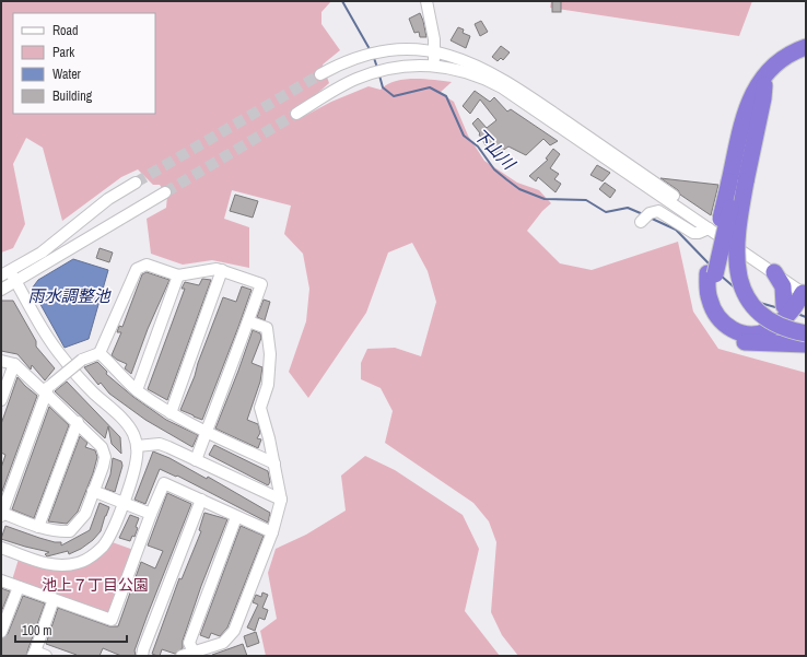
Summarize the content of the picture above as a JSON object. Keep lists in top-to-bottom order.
{
  "water": ["下山川", "雨水調整池"],
  "parks": ["池上７丁目公園"],
  "legend": [
    "Road",
    "Park",
    "Water",
    "Building"
  ],
  "scale_bar": "100 m"
}
